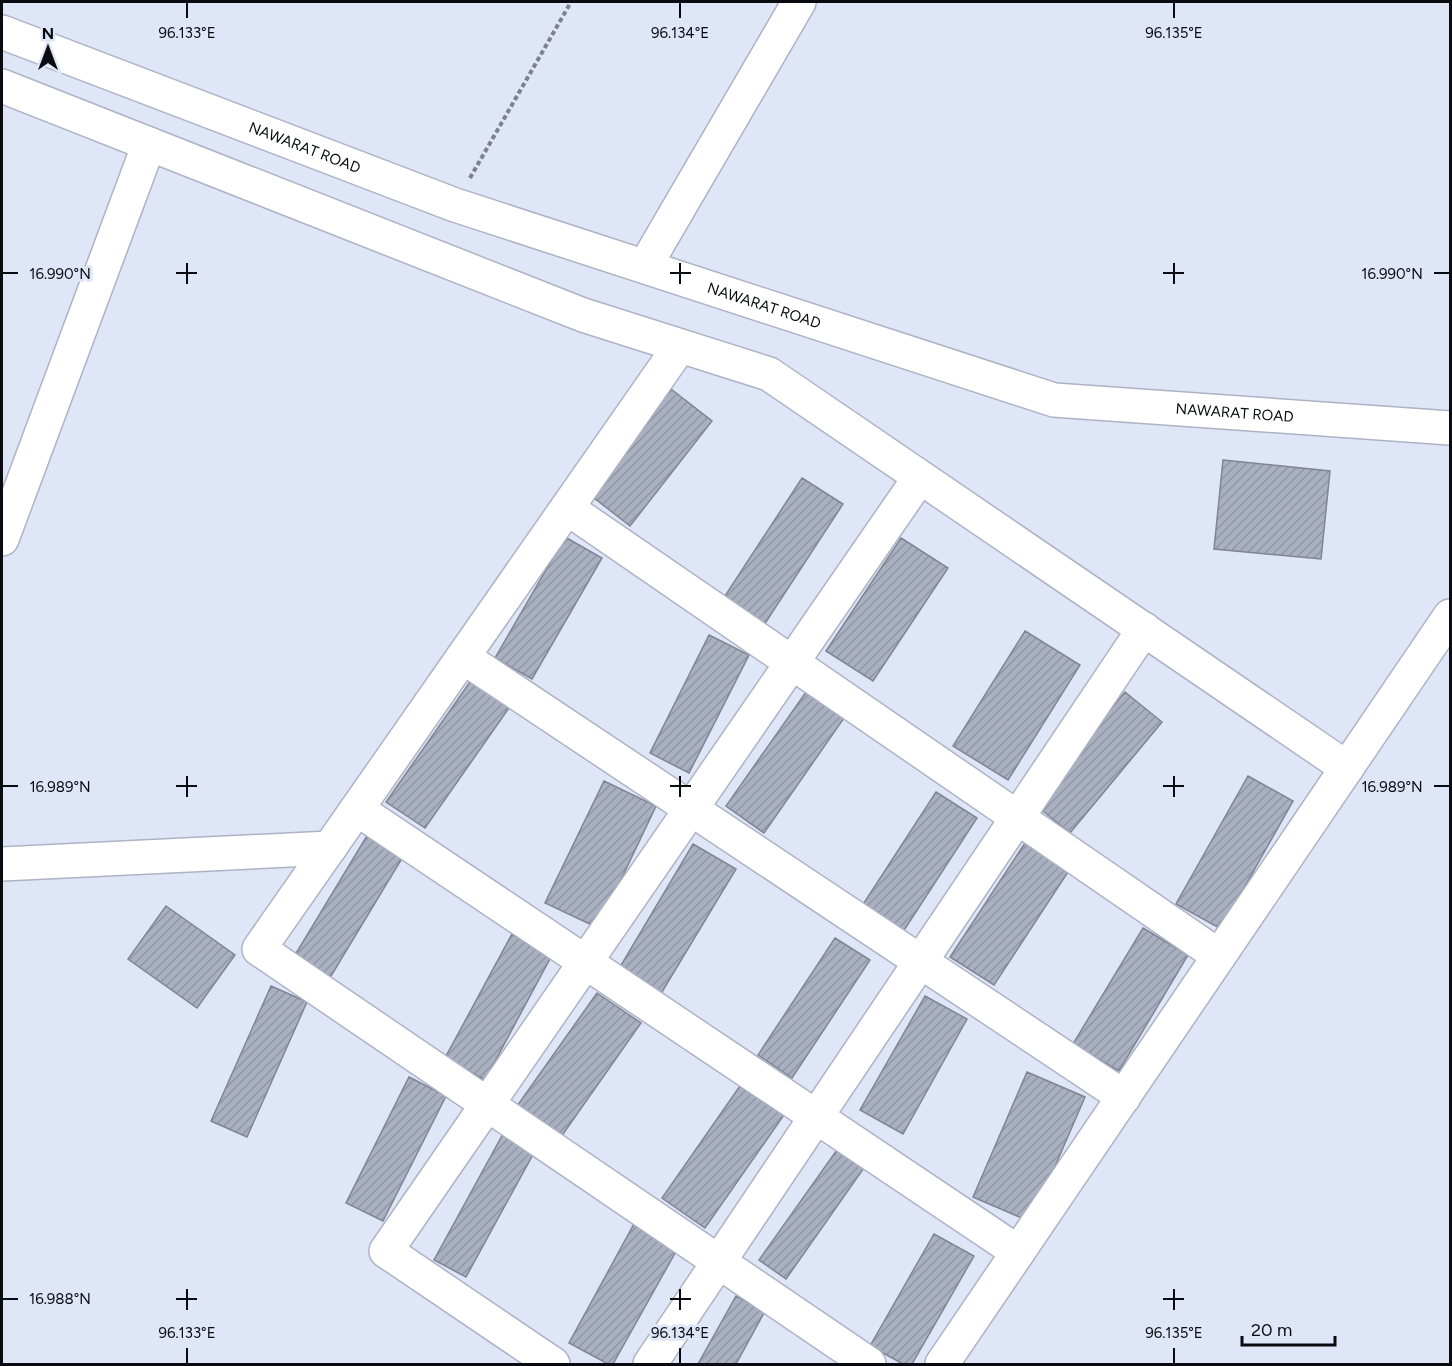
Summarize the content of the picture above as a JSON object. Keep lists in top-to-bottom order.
{
  "streets": {
    "street": ["NAWARAT ROAD"]
  },
  "scale_bar": "20 m",
  "north": "top",
  "coordinates": [
    "96.133°E",
    "96.134°E",
    "96.135°E",
    "16.990°N",
    "16.989°N",
    "16.988°N"
  ]
}
